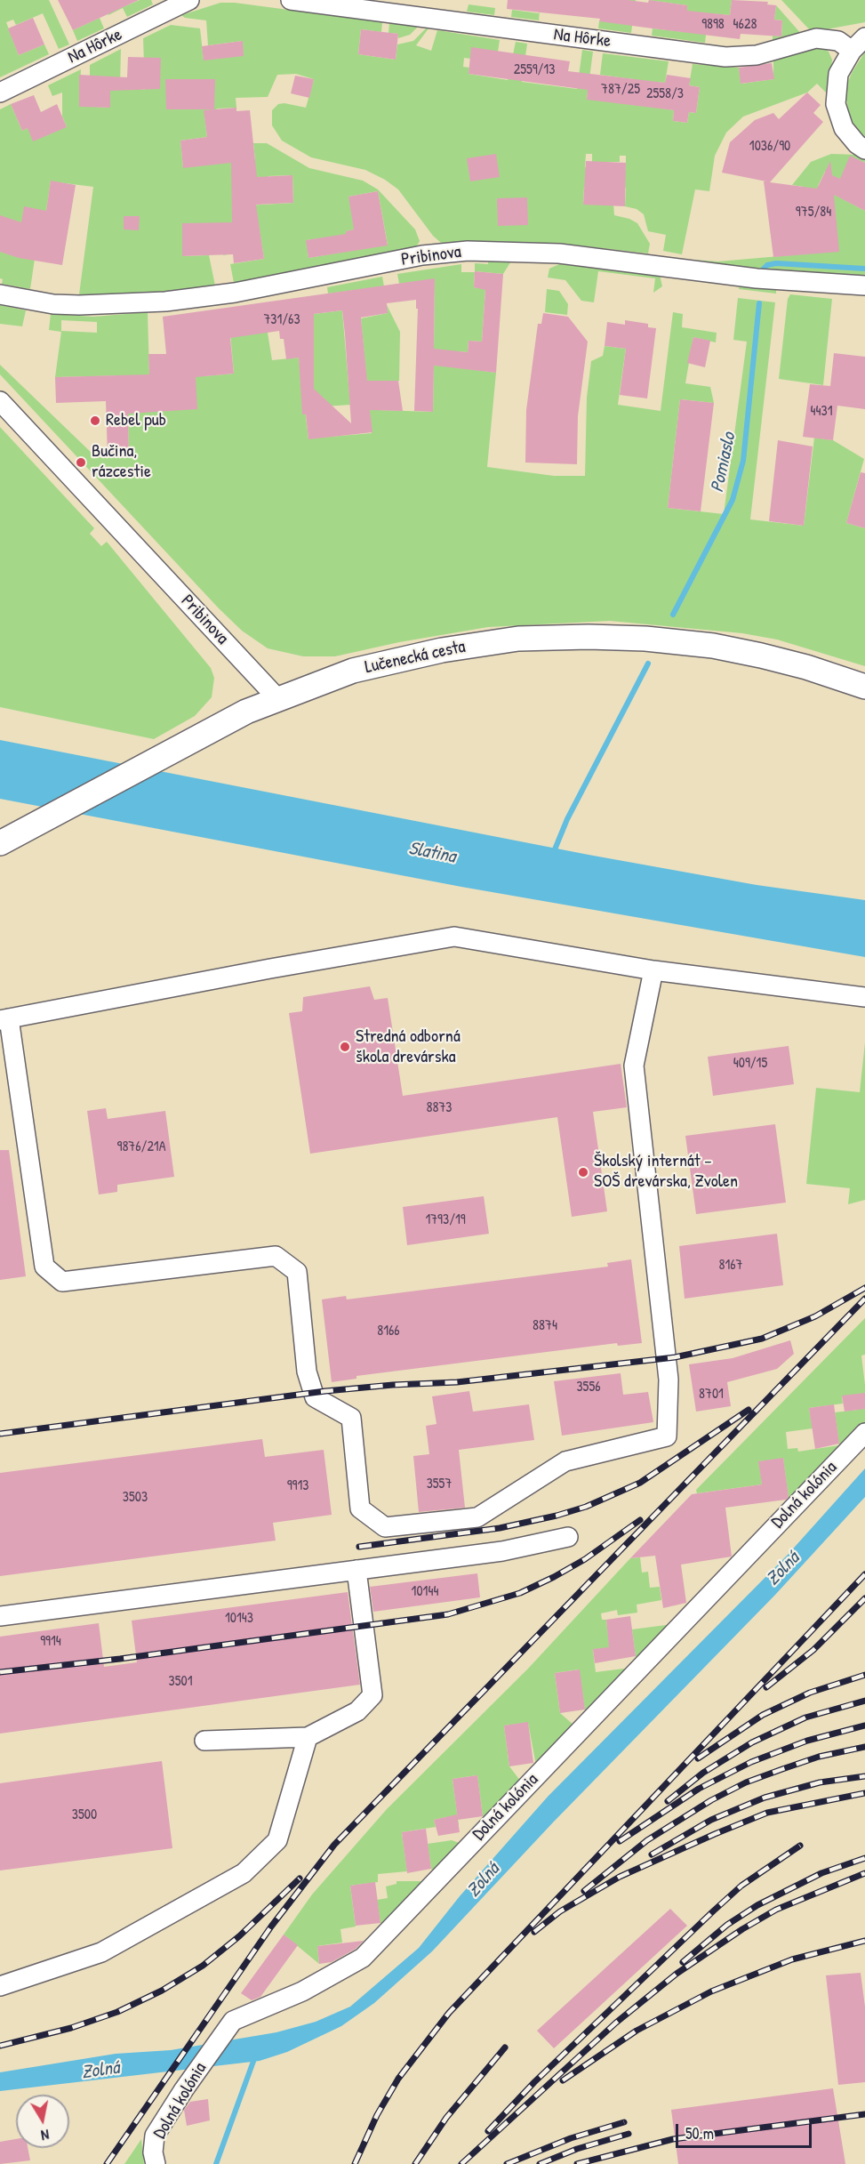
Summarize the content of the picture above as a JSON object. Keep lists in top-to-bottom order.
{
  "streets": {
    "main road": ["Lučenecká cesta"],
    "street": ["Na Hôrke", "Pribinova", "Dolná kolónia"]
  },
  "crossings": [
    ["Pribinova", "Lučenecká cesta"]
  ],
  "water": ["Pomiaslo", "Slatina", "Zolná"],
  "places": [
    "Rebel pub",
    "Bučina, rázcestie",
    "Stredná odborná škola drevárska",
    "Školský internát – SOŠ drevárska, Zvolen"
  ],
  "house_numbers": [
    "9898",
    "4628",
    "2559/13",
    "787/25",
    "2558/3",
    "1036/90",
    "975/84",
    "731/63",
    "4431",
    "409/15",
    "8873",
    "9876/21A",
    "1793/19",
    "8167",
    "8874",
    "8166",
    "3556",
    "8701",
    "3557",
    "9913",
    "3503",
    "10144",
    "10143",
    "9914",
    "3501",
    "3500"
  ],
  "scale_bar": "50 m",
  "north": "bottom"
}
